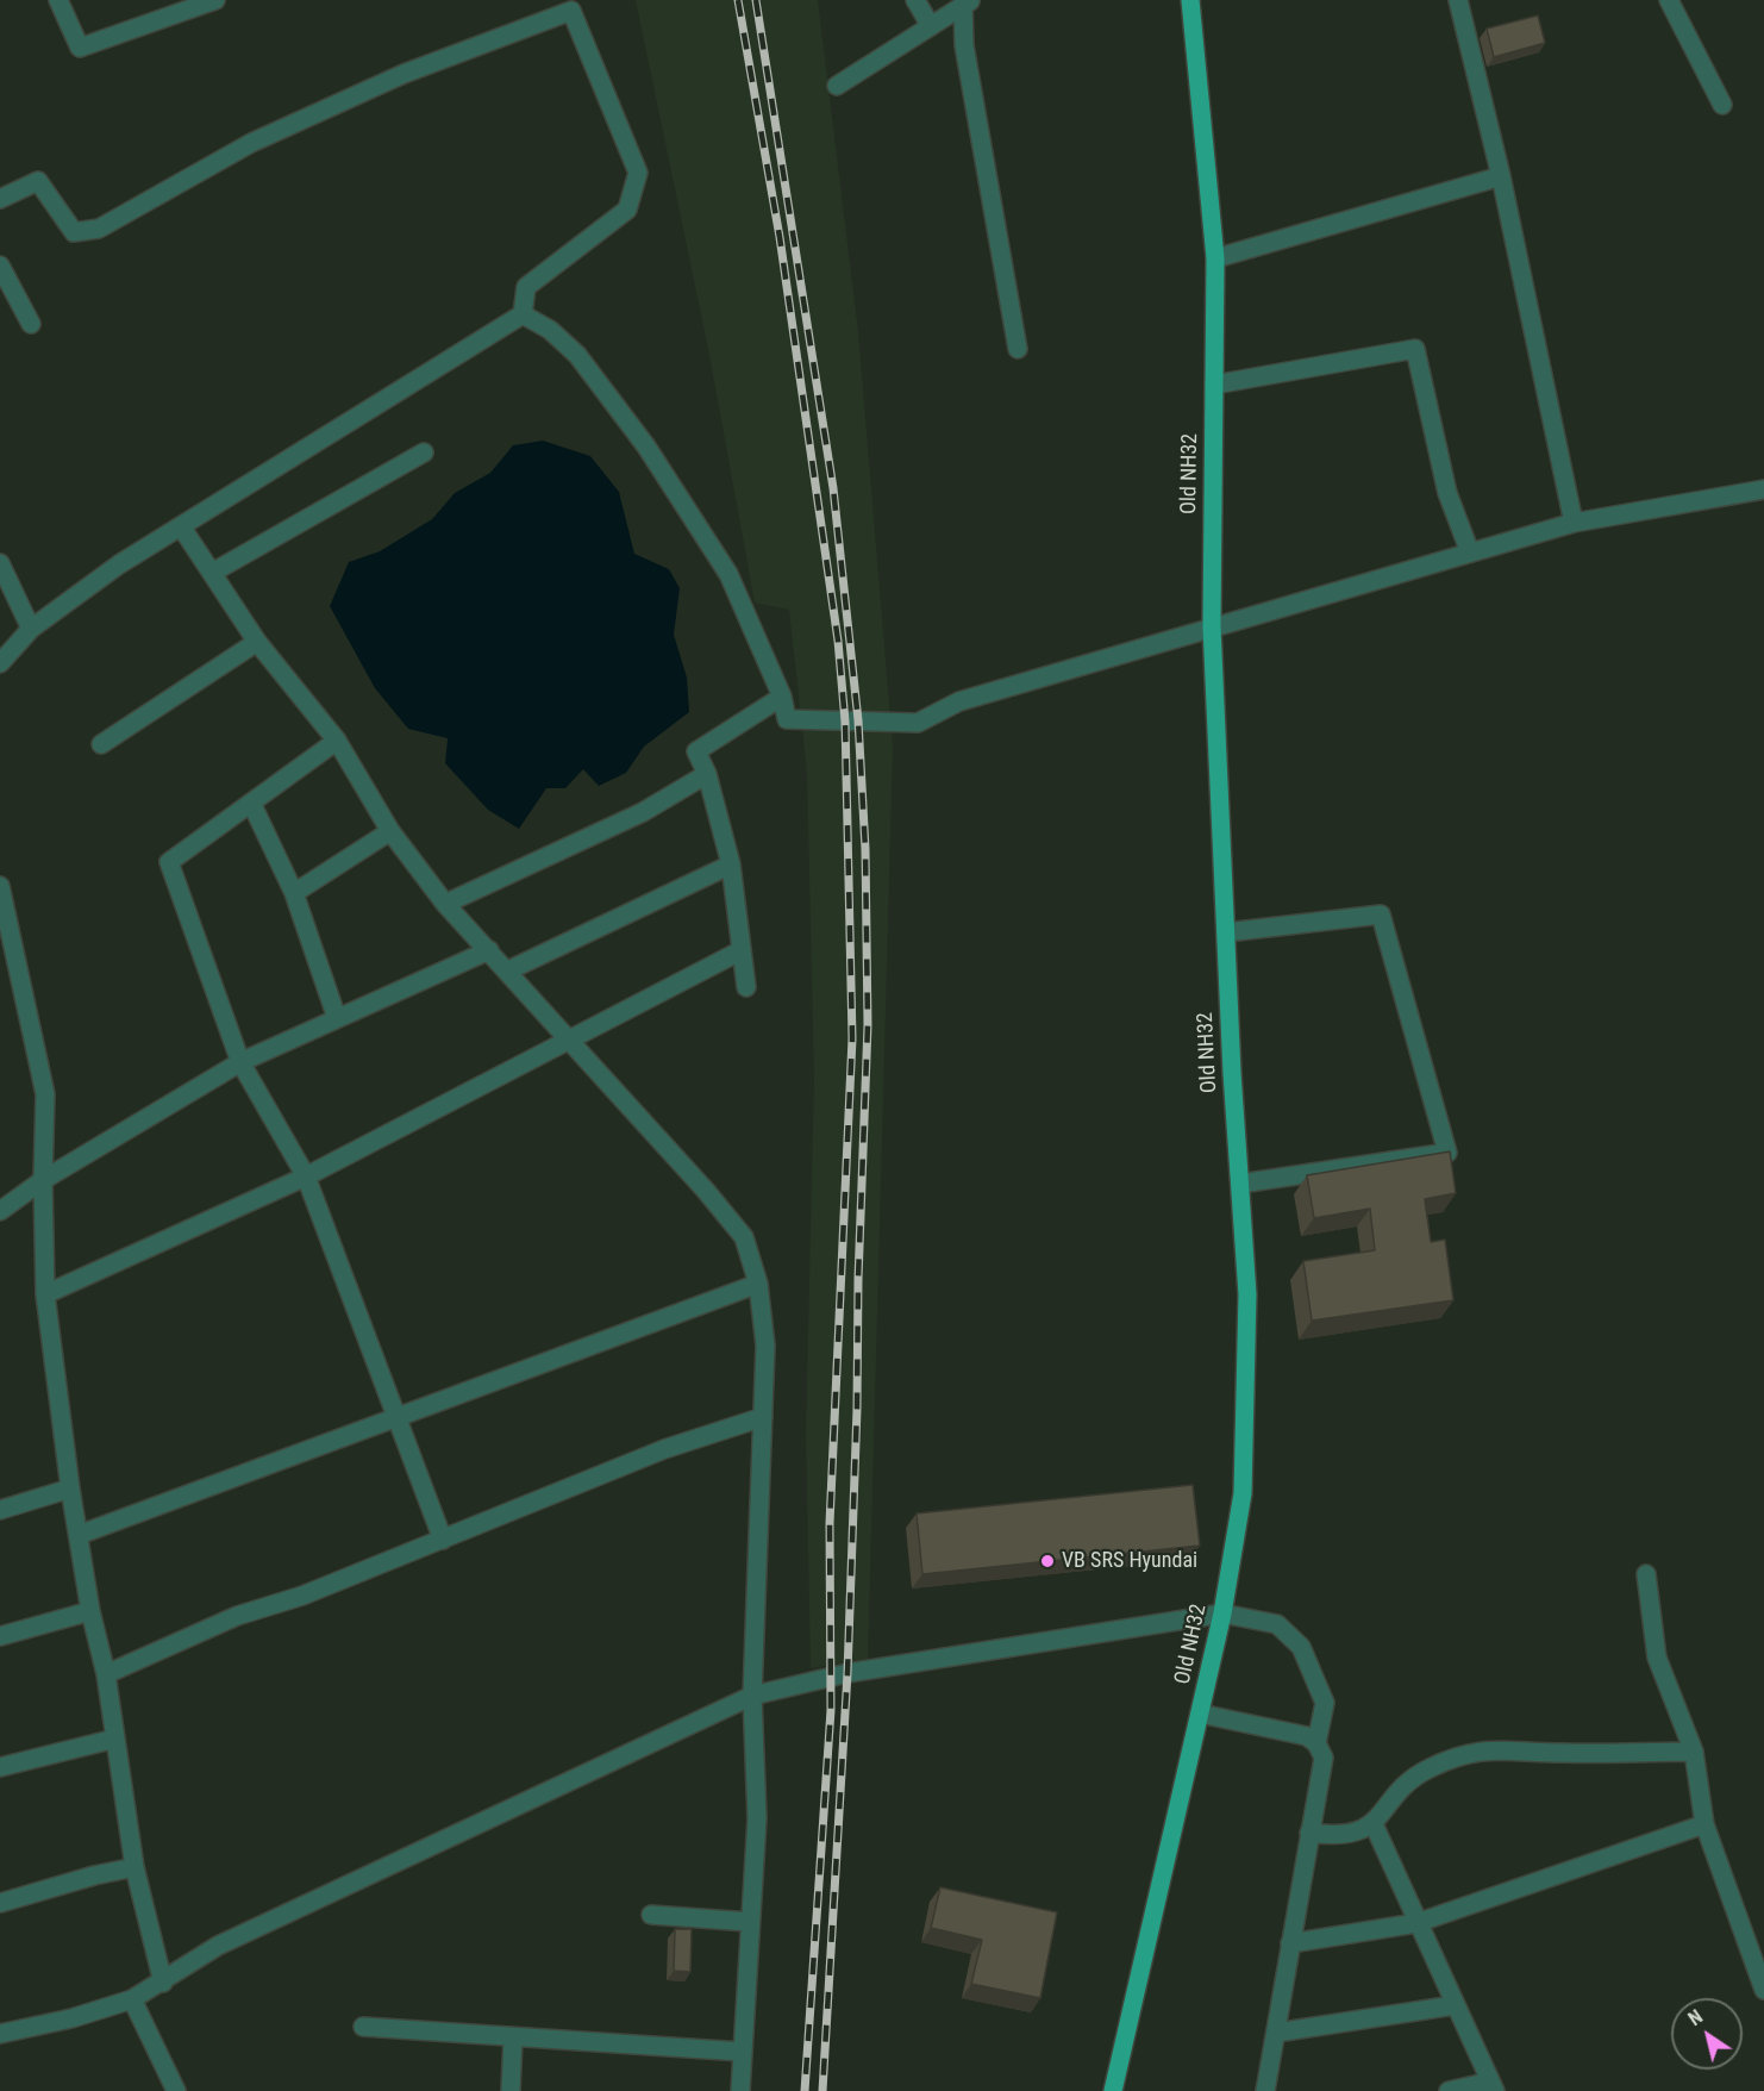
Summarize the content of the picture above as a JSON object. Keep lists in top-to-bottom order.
{
  "streets": {
    "main road": ["Old NH32"]
  },
  "places": ["VB SRS Hyundai"],
  "north": "top left"
}
